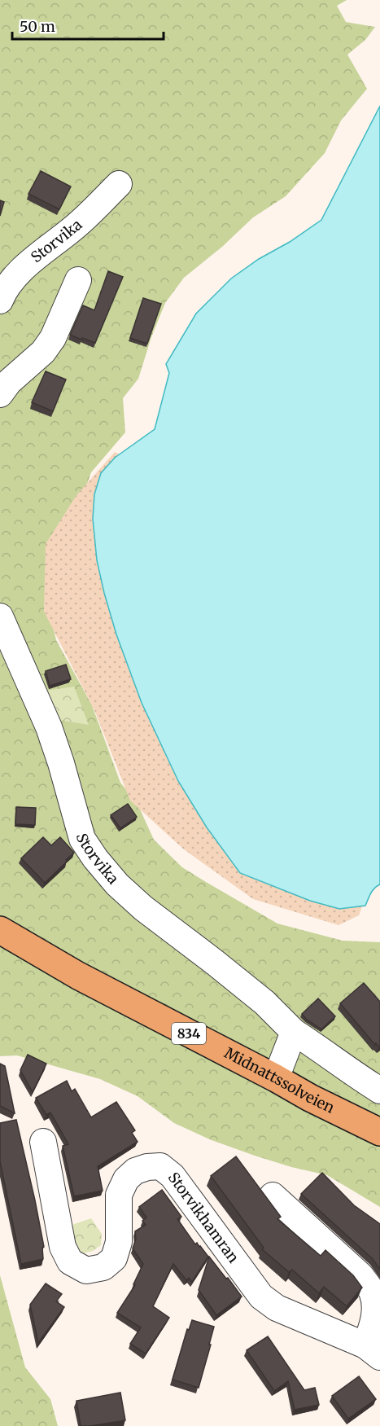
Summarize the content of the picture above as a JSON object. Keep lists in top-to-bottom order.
{
  "streets": {
    "main road": ["834", "Midnattssolveien"],
    "street": ["Storvika", "Storvikhamran"]
  },
  "scale_bar": "50 m"
}
